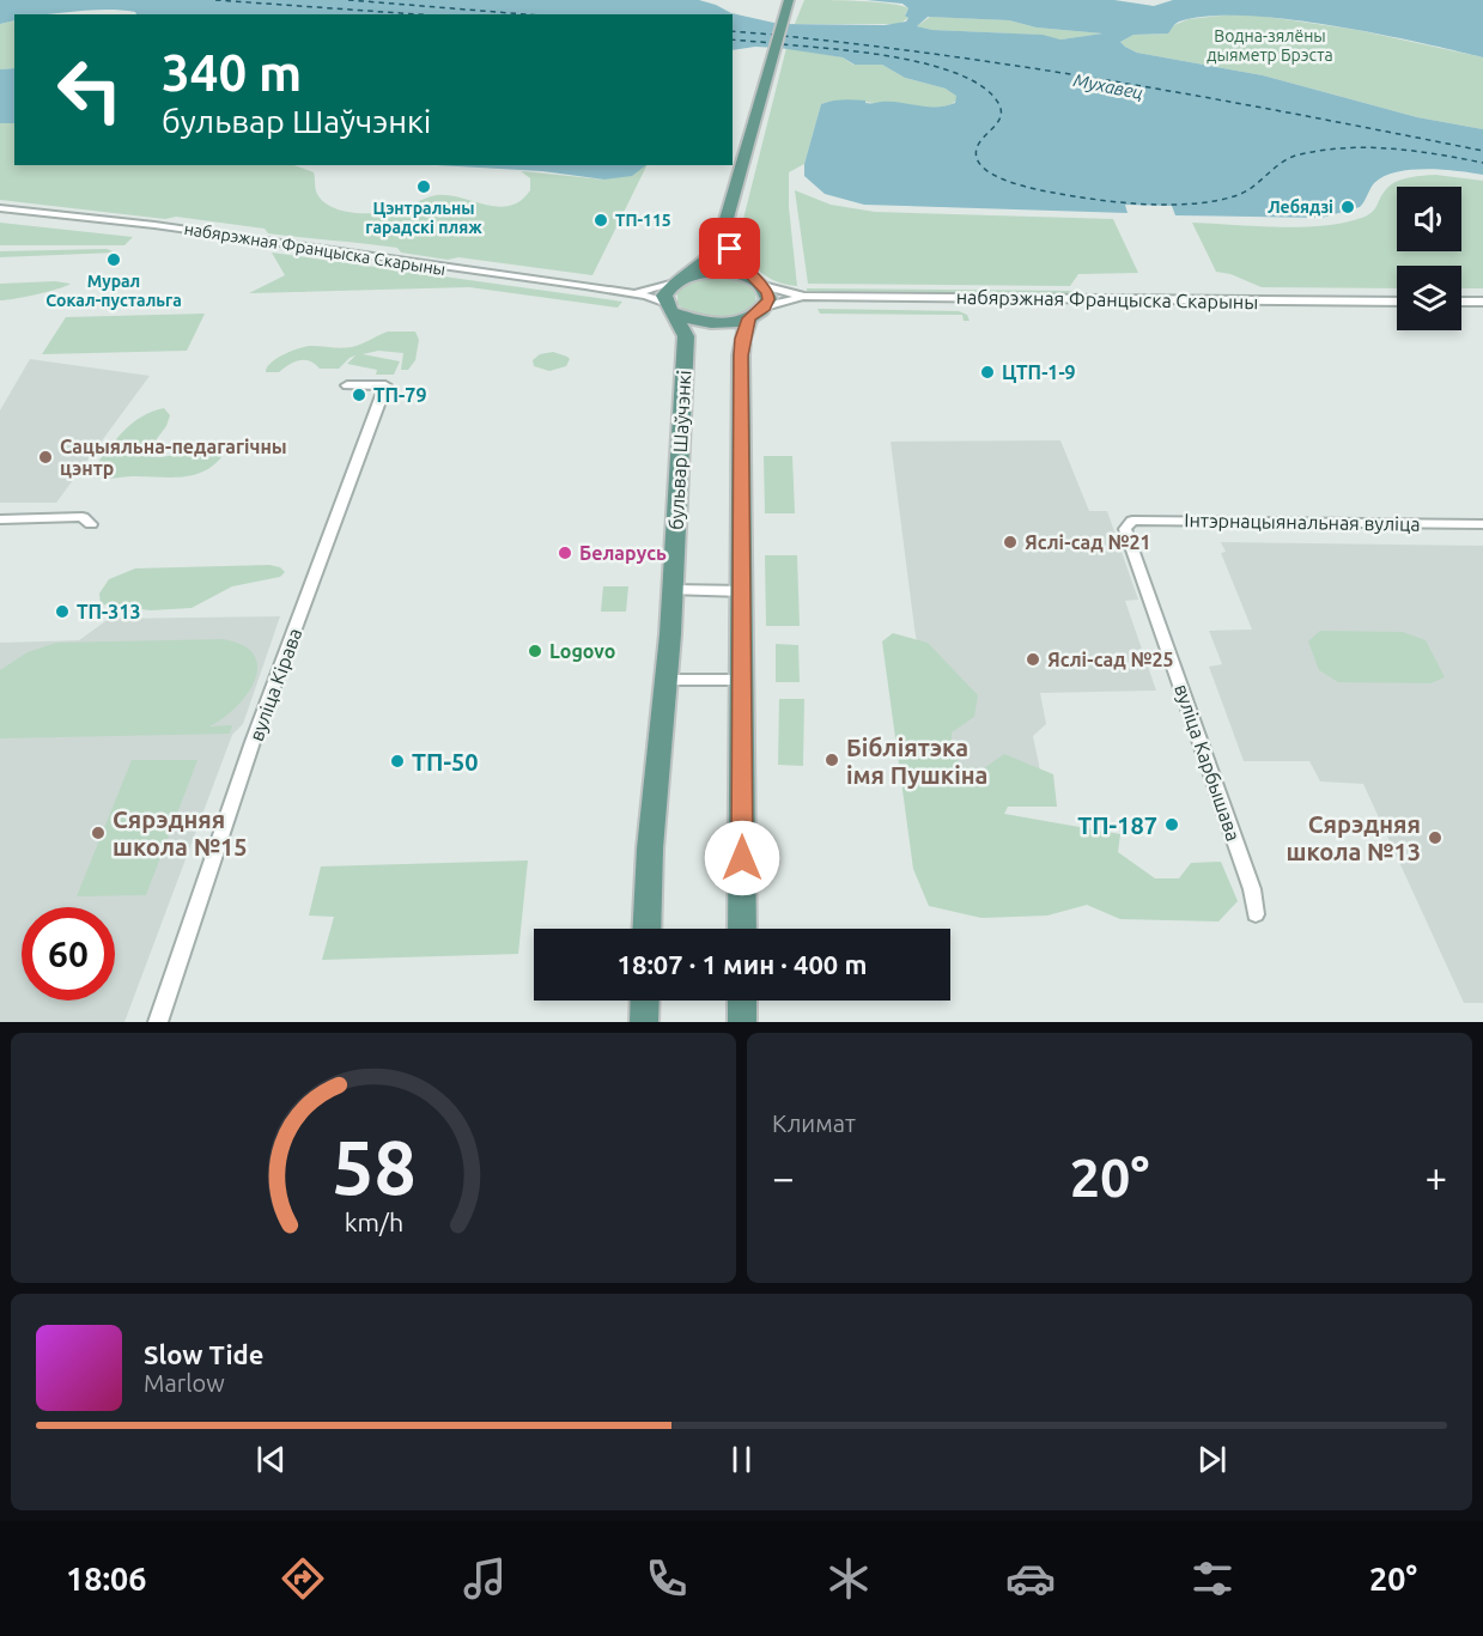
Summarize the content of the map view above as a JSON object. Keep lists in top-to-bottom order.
{
  "streets": {
    "main road": ["бульвар Шаўчэнкі"],
    "street": [
      "набярэжная Францыска Скарыны",
      "Інтэрнацыянальная вуліца",
      "вуліца Кірава",
      "вуліца Карбышава"
    ]
  },
  "crossings": [
    ["набярэжная Францыска Скарыны", "бульвар Шаўчэнкі"],
    ["Інтэрнацыянальная вуліца", "вуліца Карбышава"]
  ],
  "water": ["Мухавец"],
  "parks": ["Водна-зялёны дыяметр Брэста"],
  "places": [
    "Цэнтральны гарадскі пляж",
    "Лебядзі",
    "ТП-115",
    "Мурал Сокал-пустальга",
    "ЦТП-1-9",
    "ТП-79",
    "Сацыяльна-педагагічны цэнтр",
    "Яслі-сад №21",
    "Беларусь",
    "ТП-313",
    "Logovo",
    "Яслі-сад №25",
    "Бібліятэка імя Пушкіна",
    "ТП-50",
    "ТП-187",
    "Сярэдняя школа №15",
    "Сярэдняя школа №13"
  ],
  "page": {
    "turn": ["340 m", "бульвар Шаўчэнкі"],
    "limit": "60",
    "trip": "18:07 · 1 мин · 400 m",
    "tile": "Климат",
    "heat": ["−", "20°", "+"],
    "song": ["Slow Tide", "Marlow"],
    "tabs": ["18:06", "20°"],
    "gauge": ["58", "km/h"]
  }
}
